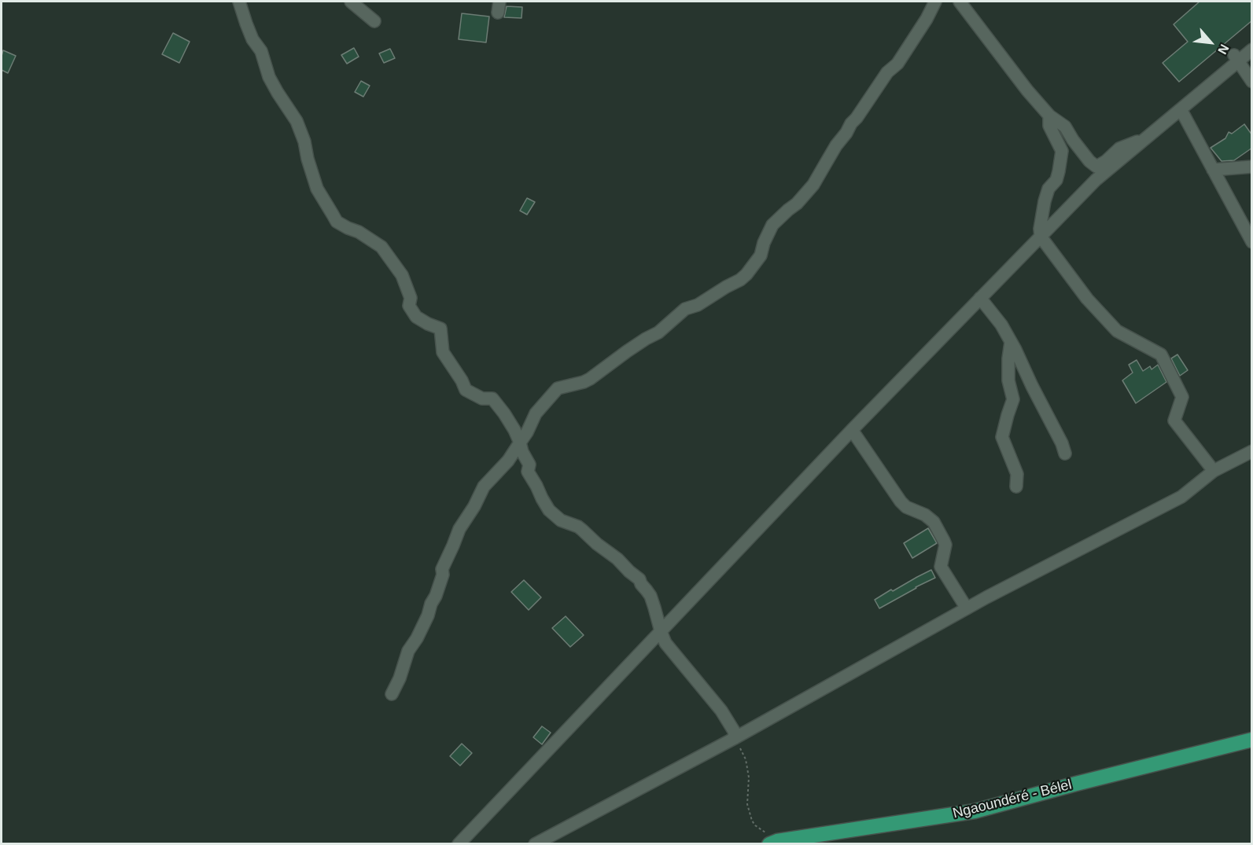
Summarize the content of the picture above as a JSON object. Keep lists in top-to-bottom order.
{
  "streets": {
    "main road": ["Ngaoundéré - Bélel"]
  },
  "north": "bottom right"
}
